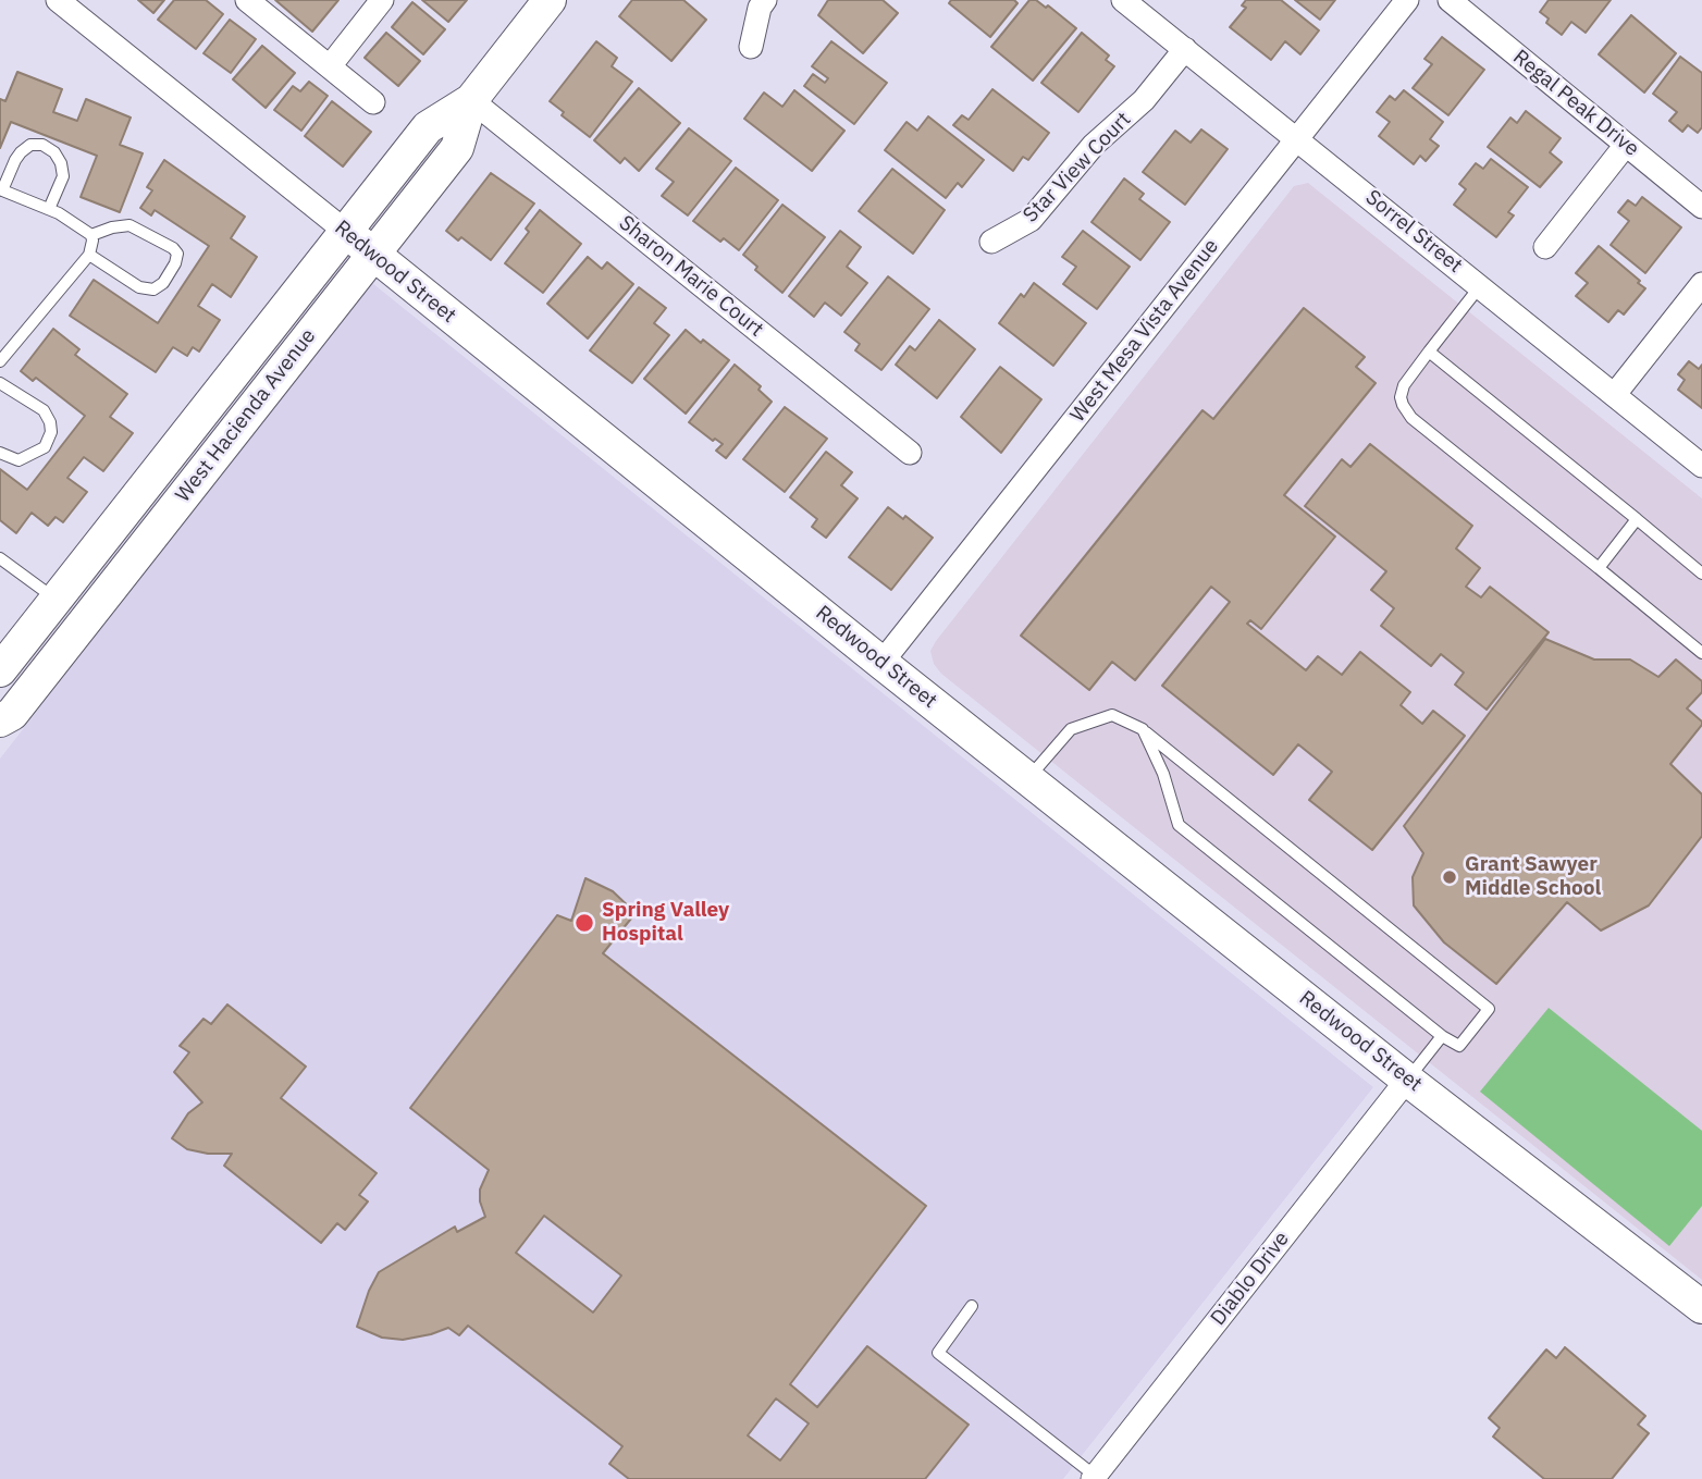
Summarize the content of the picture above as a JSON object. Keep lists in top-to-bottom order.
{
  "streets": {
    "street": [
      "Regal Peak Drive",
      "Star View Court",
      "Sorrel Street",
      "Redwood Street",
      "Sharon Marie Court",
      "West Mesa Vista Avenue",
      "West Hacienda Avenue",
      "Diablo Drive"
    ]
  },
  "crossings": [
    ["Star View Court", "Sorrel Street"],
    ["Sorrel Street", "West Mesa Vista Avenue"],
    ["Redwood Street", "West Mesa Vista Avenue"],
    ["Redwood Street", "West Hacienda Avenue"],
    ["Redwood Street", "Diablo Drive"],
    ["Sharon Marie Court", "West Hacienda Avenue"]
  ],
  "places": ["Grant Sawyer Middle School", "Spring Valley Hospital"]
}
